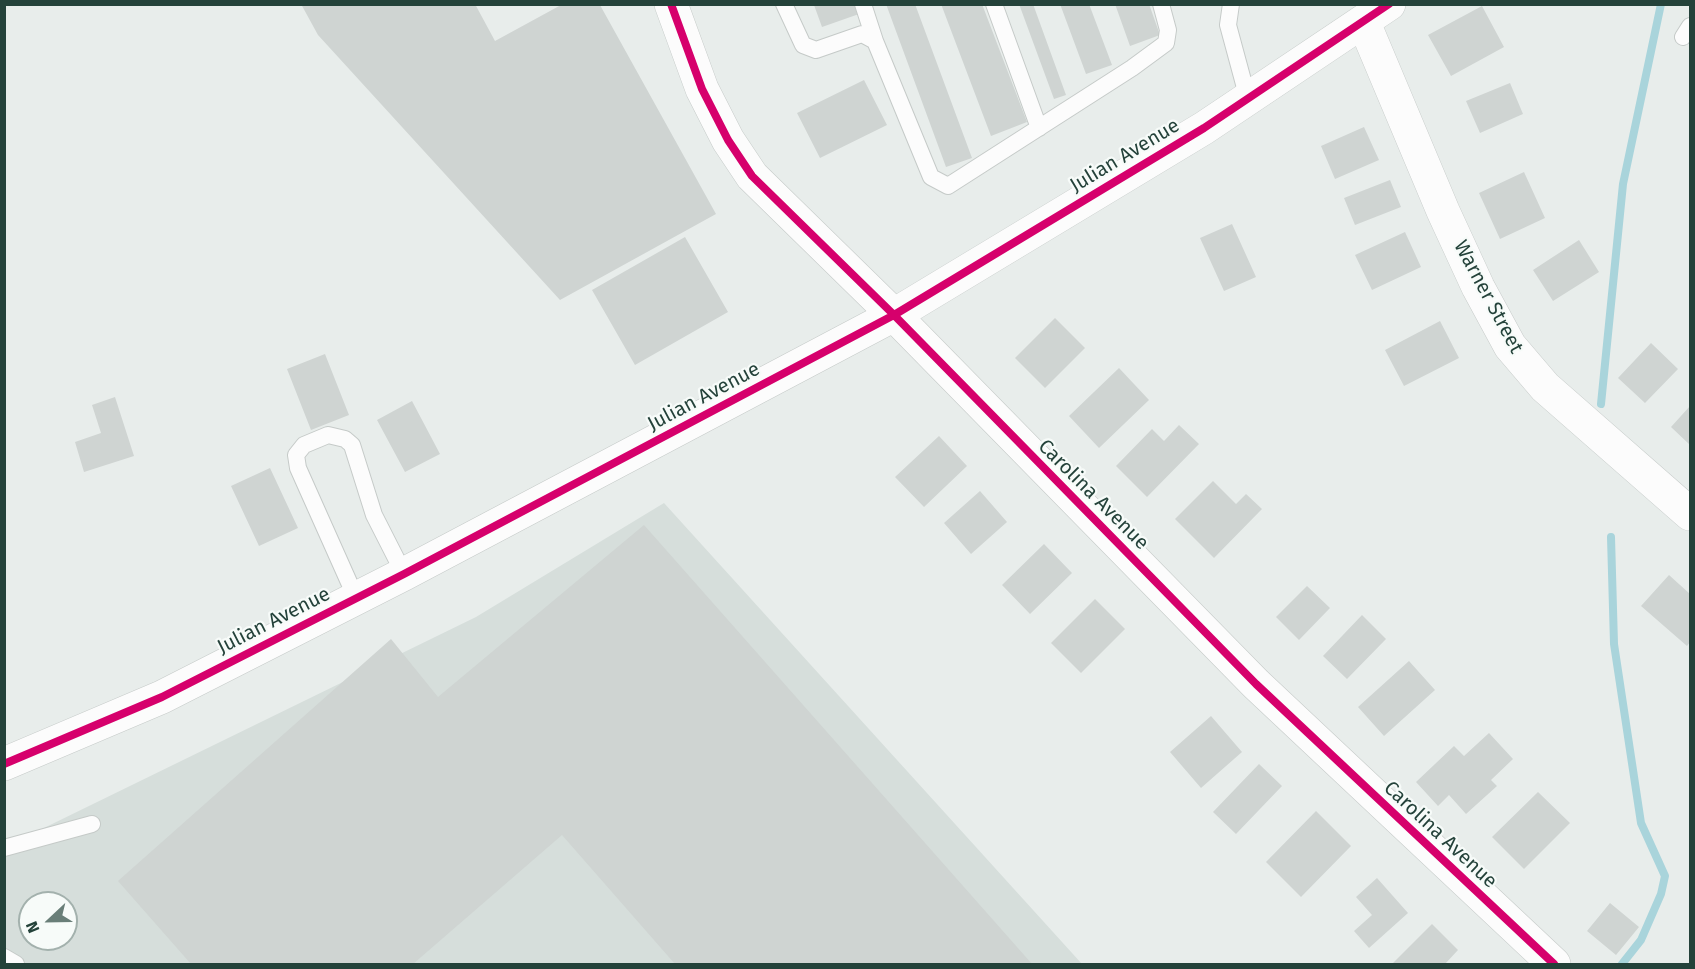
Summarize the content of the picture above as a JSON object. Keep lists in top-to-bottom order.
{
  "streets": {
    "street": ["Julian Avenue", "Warner Street", "Carolina Avenue"]
  },
  "crossings": [
    ["Julian Avenue", "Warner Street"],
    ["Julian Avenue", "Carolina Avenue"]
  ],
  "north": "left"
}
